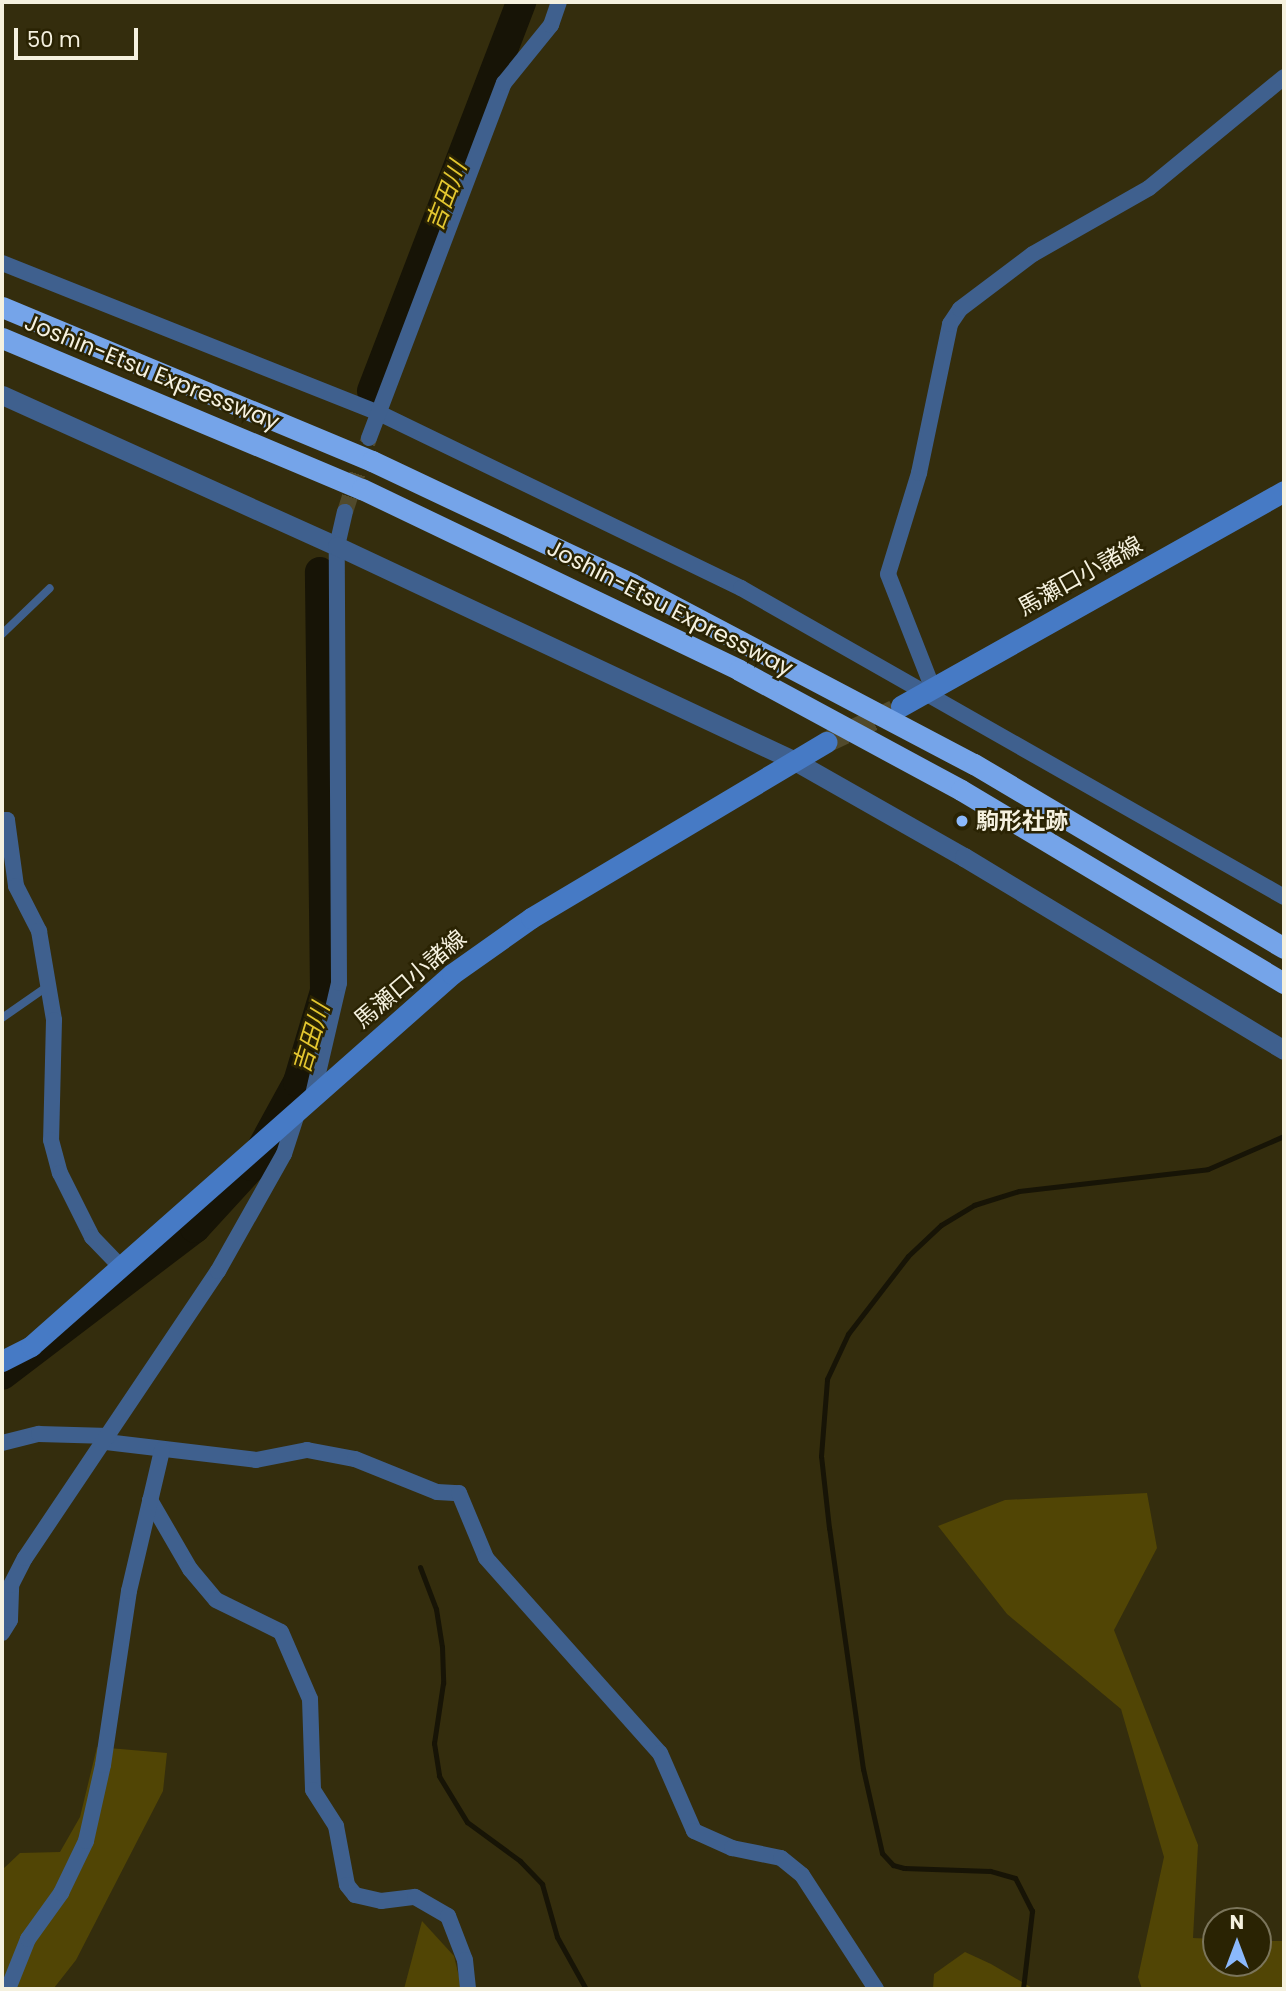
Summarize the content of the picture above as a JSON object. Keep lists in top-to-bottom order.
{
  "streets": {
    "highway": ["Joshin-Etsu Expressway"],
    "main road": ["馬瀬口小諸線"]
  },
  "water": ["吉田川"],
  "places": ["駒形社跡"],
  "scale_bar": "50 m",
  "north": "top"
}
